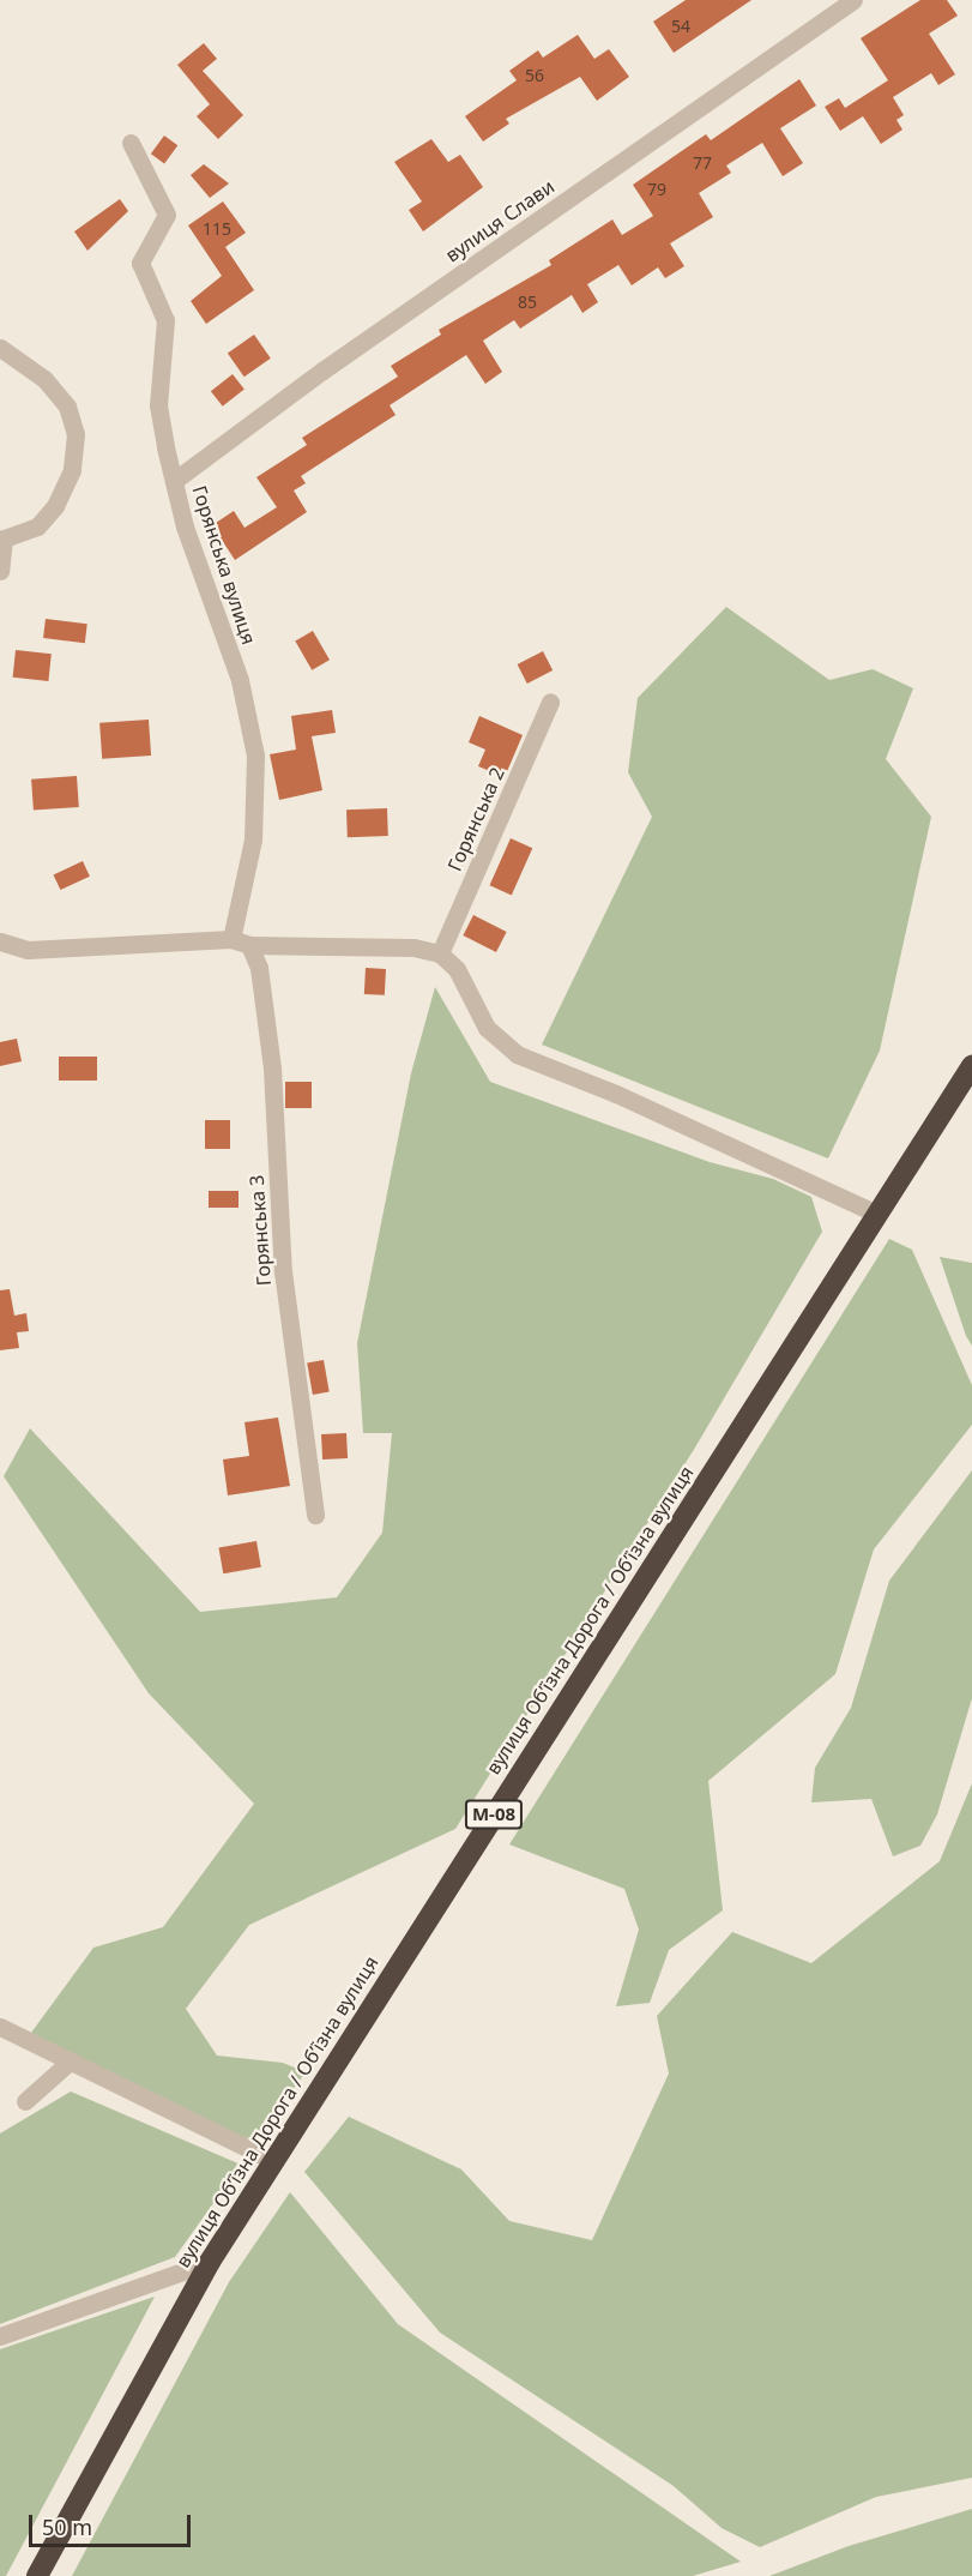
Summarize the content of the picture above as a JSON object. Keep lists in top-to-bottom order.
{
  "streets": {
    "highway": ["вулиця Обʼїзна Дорога / Обʼїзна вулиця", "М-08"],
    "street": [
      "вулиця Слави",
      "Горянська вулиця",
      "Горянська 2",
      "Горянська 3"
    ]
  },
  "crossings": [
    ["вулиця Слави", "Горянська вулиця"],
    ["Горянська вулиця", "Горянська 3"]
  ],
  "house_numbers": [
    "54",
    "56",
    "77",
    "79",
    "115",
    "85"
  ],
  "scale_bar": "50 m"
}
